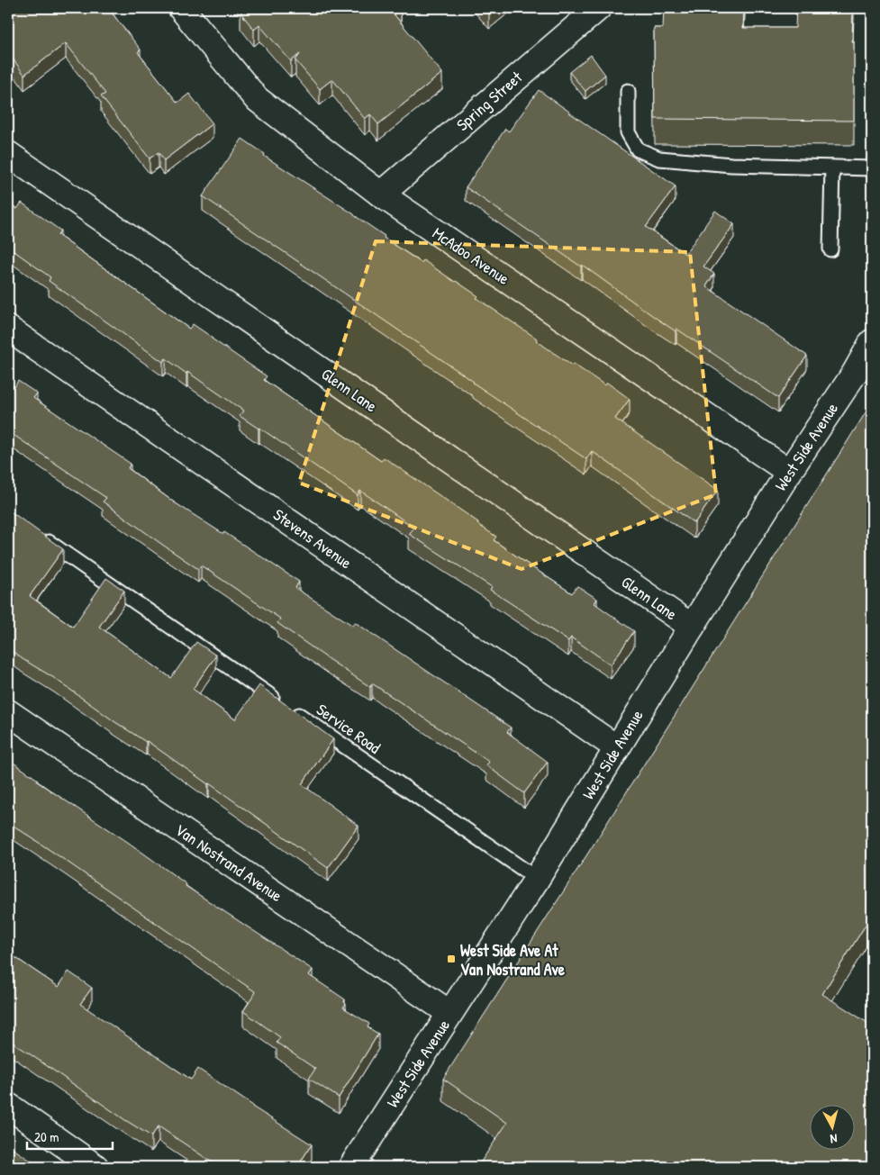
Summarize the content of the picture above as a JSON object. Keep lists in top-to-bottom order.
{
  "streets": {
    "street": [
      "Spring Street",
      "McAdoo Avenue",
      "Glenn Lane",
      "West Side Avenue",
      "Stevens Avenue",
      "Van Nostrand Avenue"
    ],
    "lane": ["Service Road"]
  },
  "crossings": [
    ["Spring Street", "McAdoo Avenue"],
    ["McAdoo Avenue", "West Side Avenue"],
    ["Glenn Lane", "West Side Avenue"],
    ["West Side Avenue", "Stevens Avenue"],
    ["West Side Avenue", "Service Road"],
    ["West Side Avenue", "Van Nostrand Avenue"]
  ],
  "places": {
    "transit": ["West Side Ave At Van Nostrand Ave"]
  },
  "scale_bar": "20 m",
  "north": "bottom"
}
